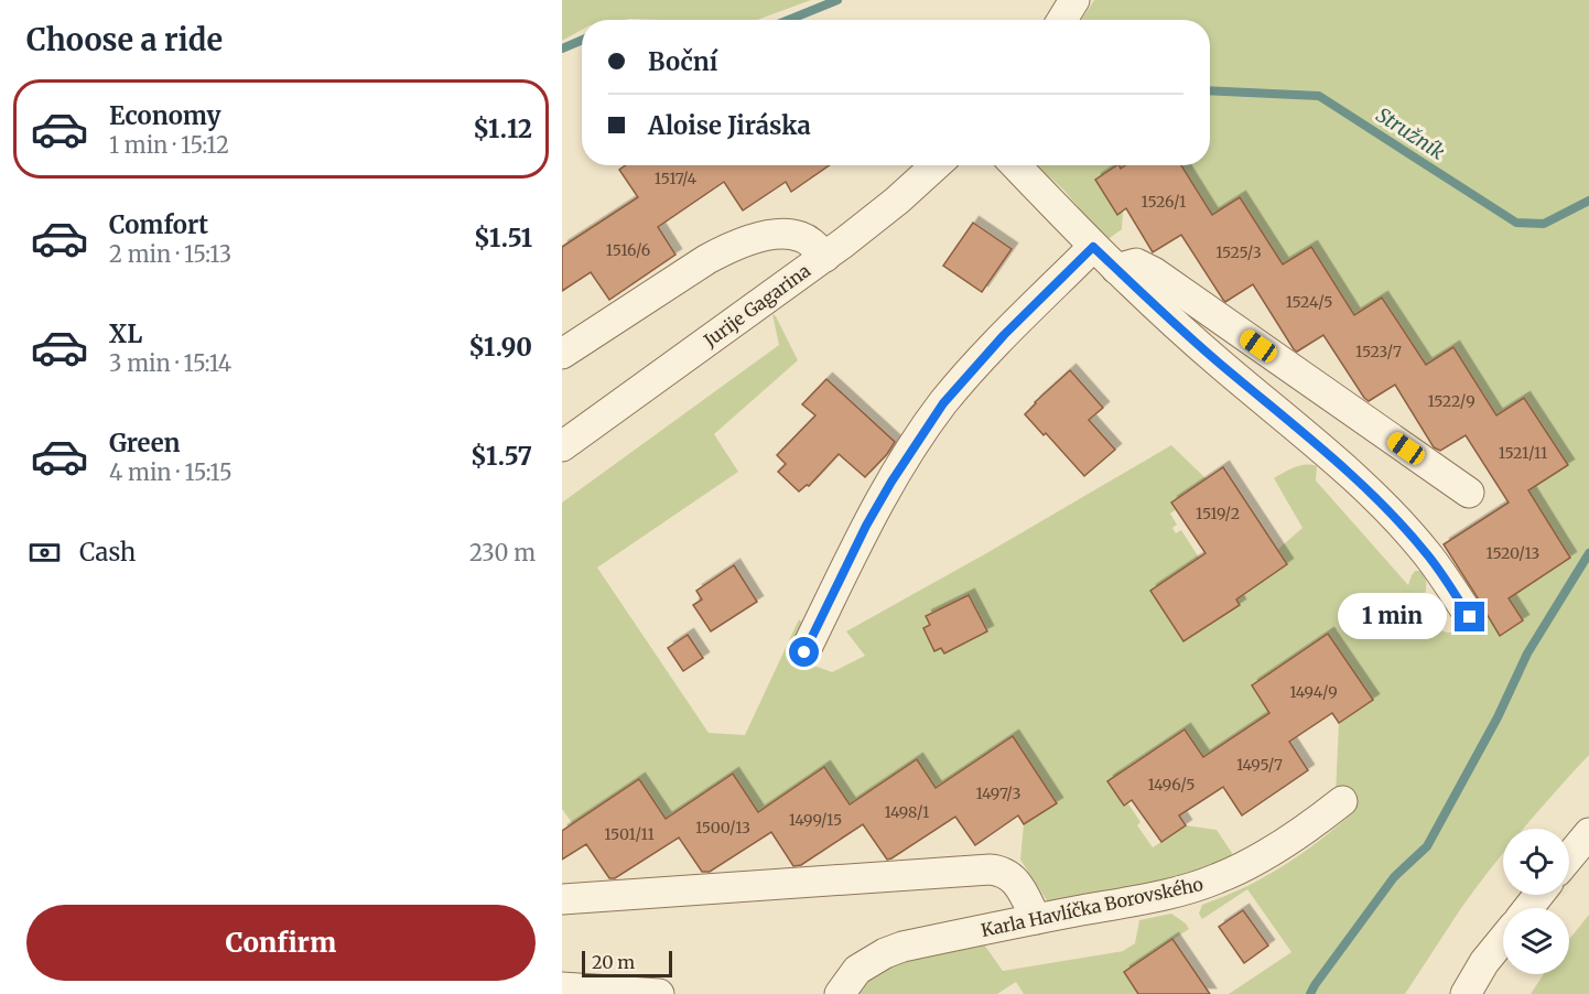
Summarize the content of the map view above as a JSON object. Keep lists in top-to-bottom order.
{
  "streets": {
    "street": ["Jurije Gagarina", "Karla Havlíčka Borovského"]
  },
  "water": ["Stružník"],
  "house_numbers": [
    "1517/4",
    "1526/1",
    "1516/6",
    "1525/3",
    "1524/5",
    "1523/7",
    "1522/9",
    "1521/11",
    "1519/2",
    "1520/13",
    "1494/9",
    "1495/7",
    "1496/5",
    "1497/3",
    "1498/1",
    "1499/15",
    "1500/13",
    "1501/11"
  ],
  "scale_bar": "20 m",
  "page": {
    "heading": "Choose a ride",
    "banner": ["Boční", "Aloise Jiráska"],
    "list": [
      {
        "name": "Economy",
        "note": "1 min · 15:12",
        "value": "$1.12"
      },
      {
        "name": "Comfort",
        "note": "2 min · 15:13",
        "value": "$1.51"
      },
      {
        "name": "XL",
        "note": "3 min · 15:14",
        "value": "$1.90"
      },
      {
        "name": "Green",
        "note": "4 min · 15:15",
        "value": "$1.57"
      }
    ],
    "pay": ["Cash", "230 m"],
    "bubble": "1 min",
    "buttons": "Confirm",
    "scale": "20 m"
  }
}
